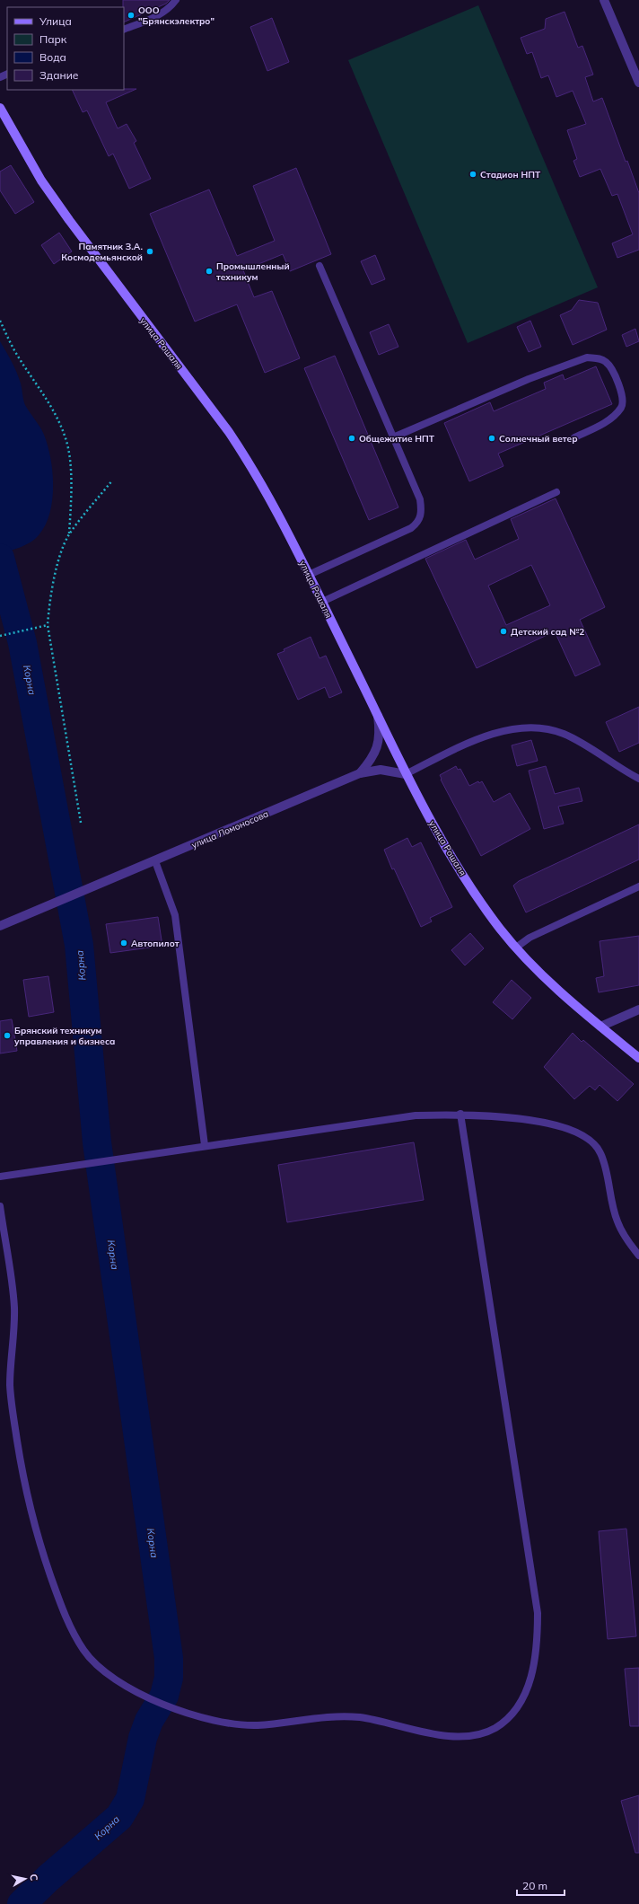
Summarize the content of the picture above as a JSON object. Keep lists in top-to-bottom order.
{
  "streets": {
    "main road": ["улица Рошаля"],
    "street": ["улица Ломоносова"]
  },
  "crossings": [
    ["улица Рошаля", "улица Ломоносова"]
  ],
  "water": ["Корна"],
  "places": [
    "ООО \"Брянскэлектро\"",
    "Стадион НПТ",
    "Памятник З.А. Космодемьянской",
    "Промышленный техникум",
    "Общежитие НПТ",
    "Солнечный ветер",
    "Детский сад №2",
    "Автопилот",
    "Брянский техникум управления и бизнеса"
  ],
  "legend": [
    "Улица",
    "Парк",
    "Вода",
    "Здание"
  ],
  "scale_bar": "20 m",
  "north": "right"
}
